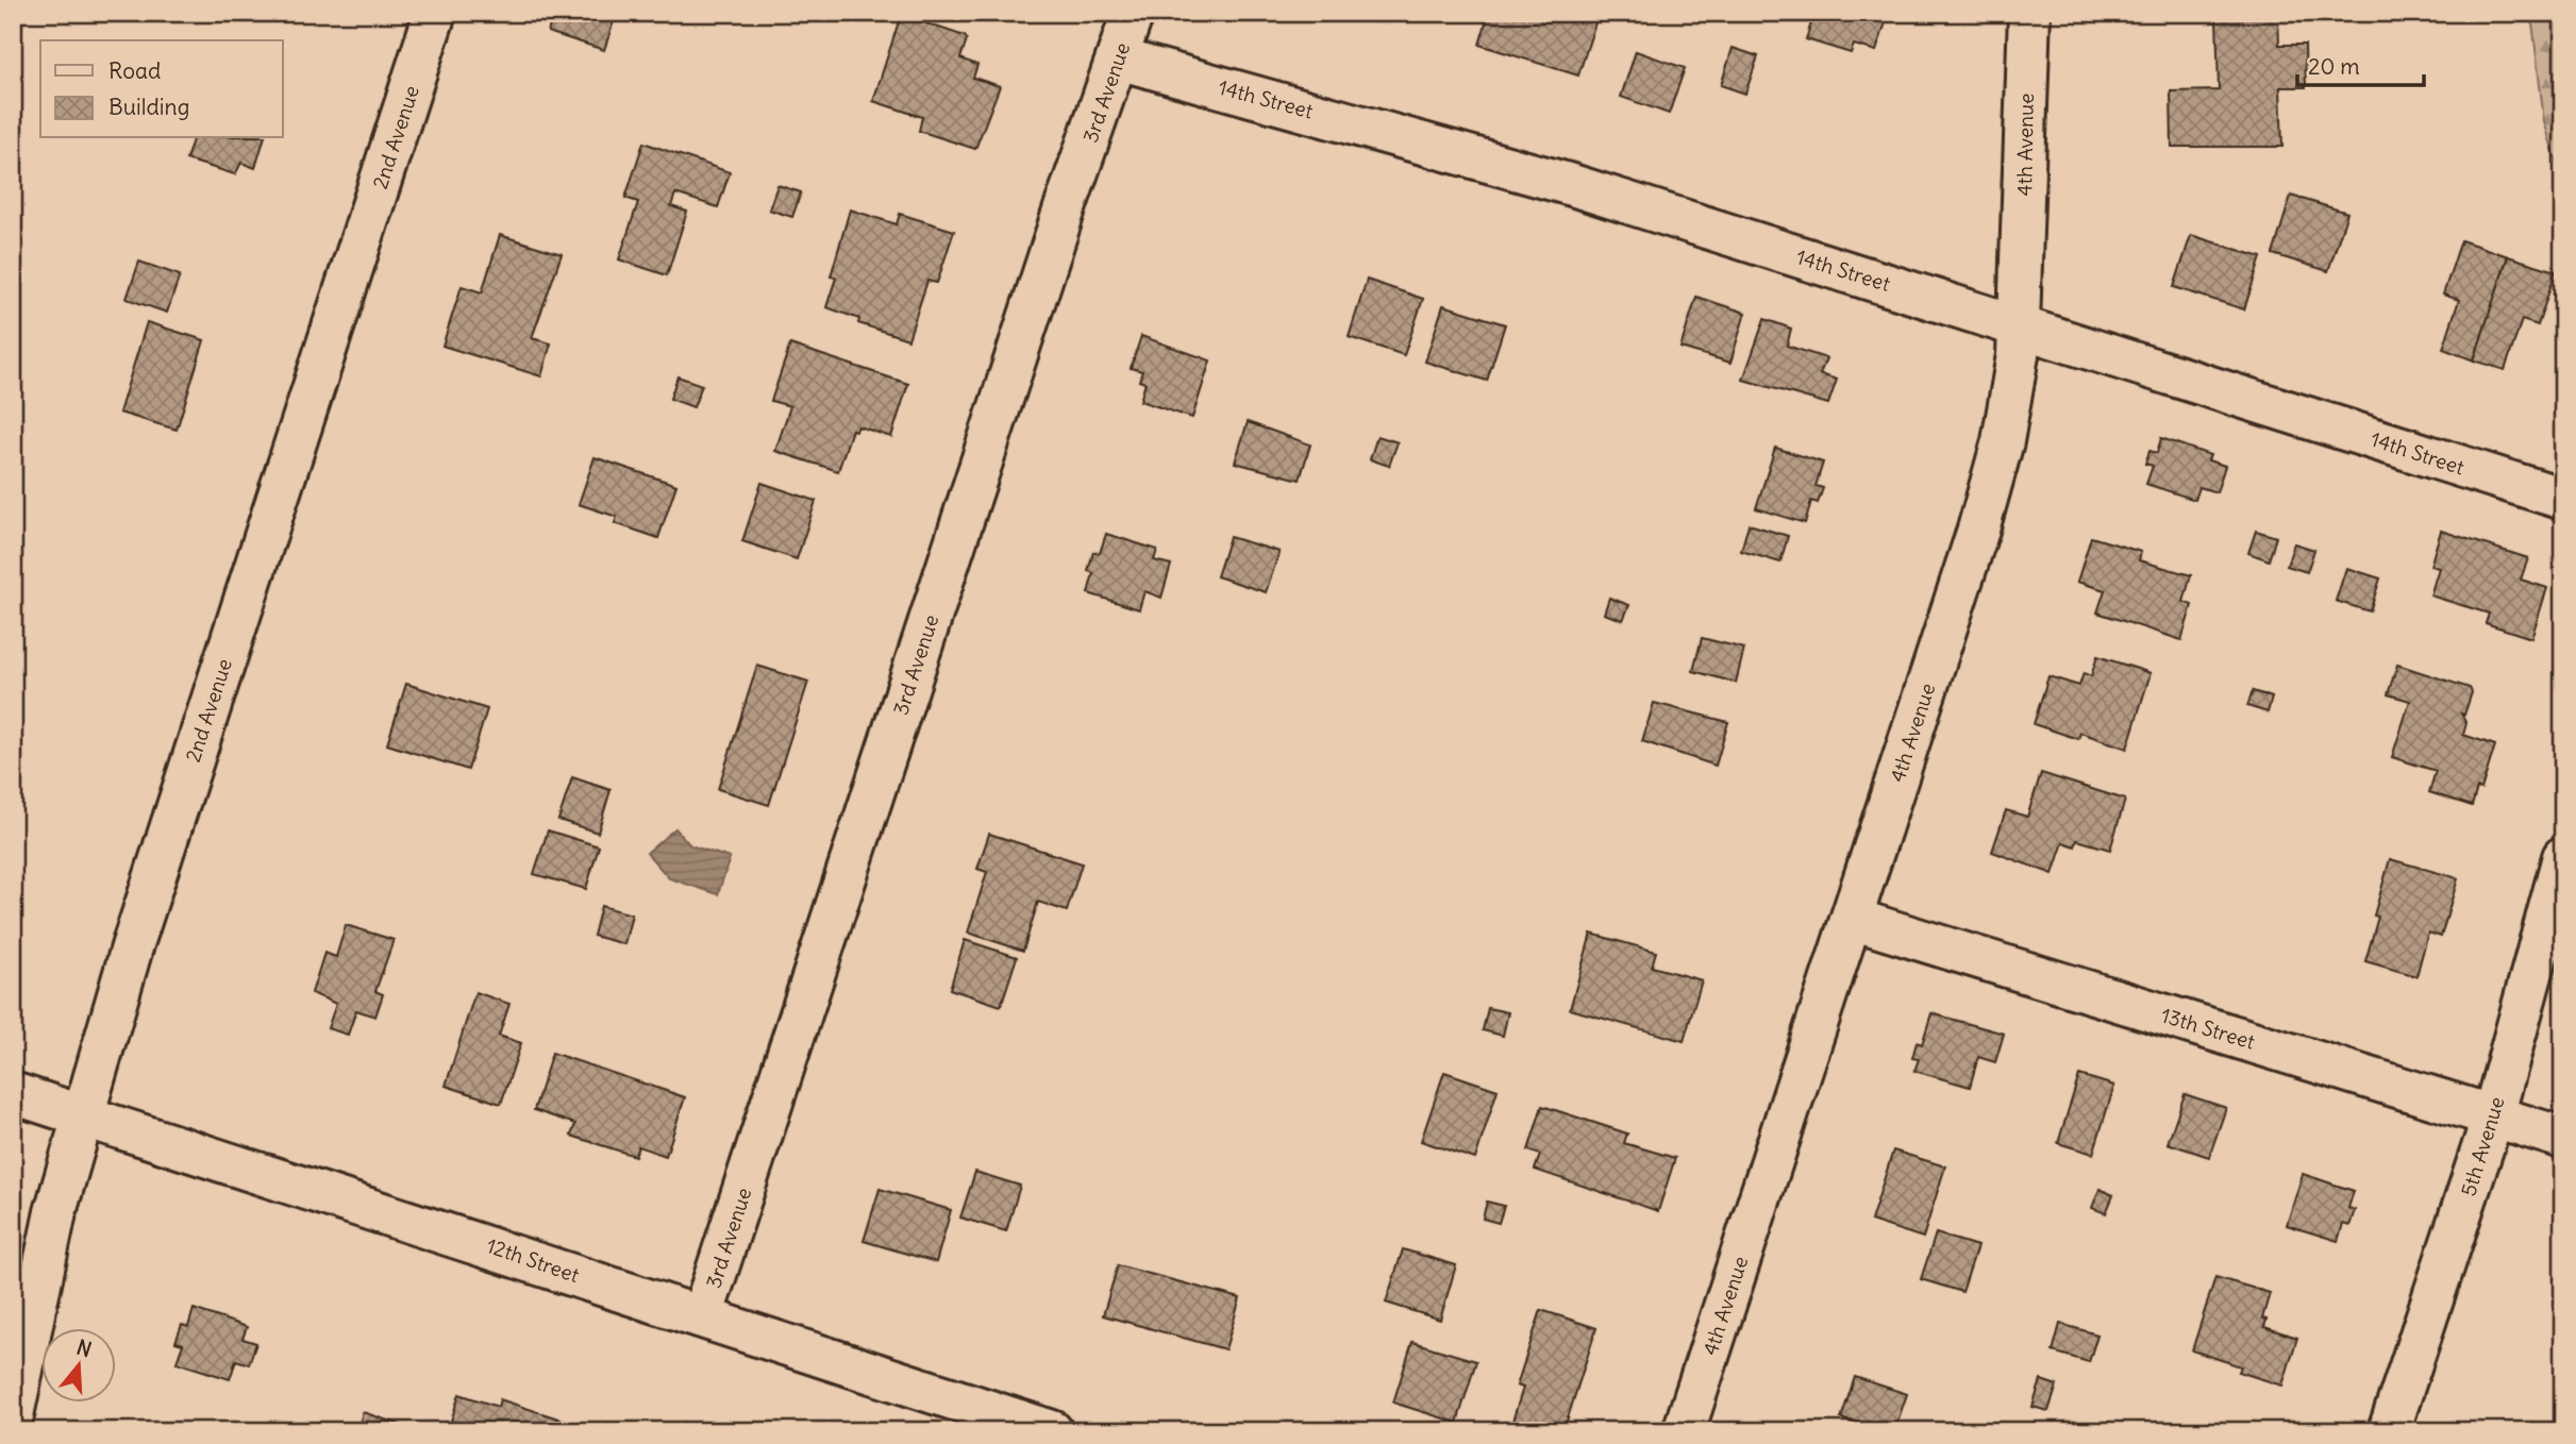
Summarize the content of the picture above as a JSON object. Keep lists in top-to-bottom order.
{
  "streets": {
    "street": [
      "3rd Avenue",
      "14th Street",
      "2nd Avenue",
      "4th Avenue",
      "13th Street",
      "5th Avenue",
      "12th Street"
    ]
  },
  "crossings": [
    ["3rd Avenue", "14th Street"],
    ["3rd Avenue", "12th Street"],
    ["14th Street", "4th Avenue"],
    ["2nd Avenue", "12th Street"],
    ["4th Avenue", "13th Street"],
    ["13th Street", "5th Avenue"]
  ],
  "legend": ["Road", "Building"],
  "scale_bar": "20 m",
  "north": "top"
}
